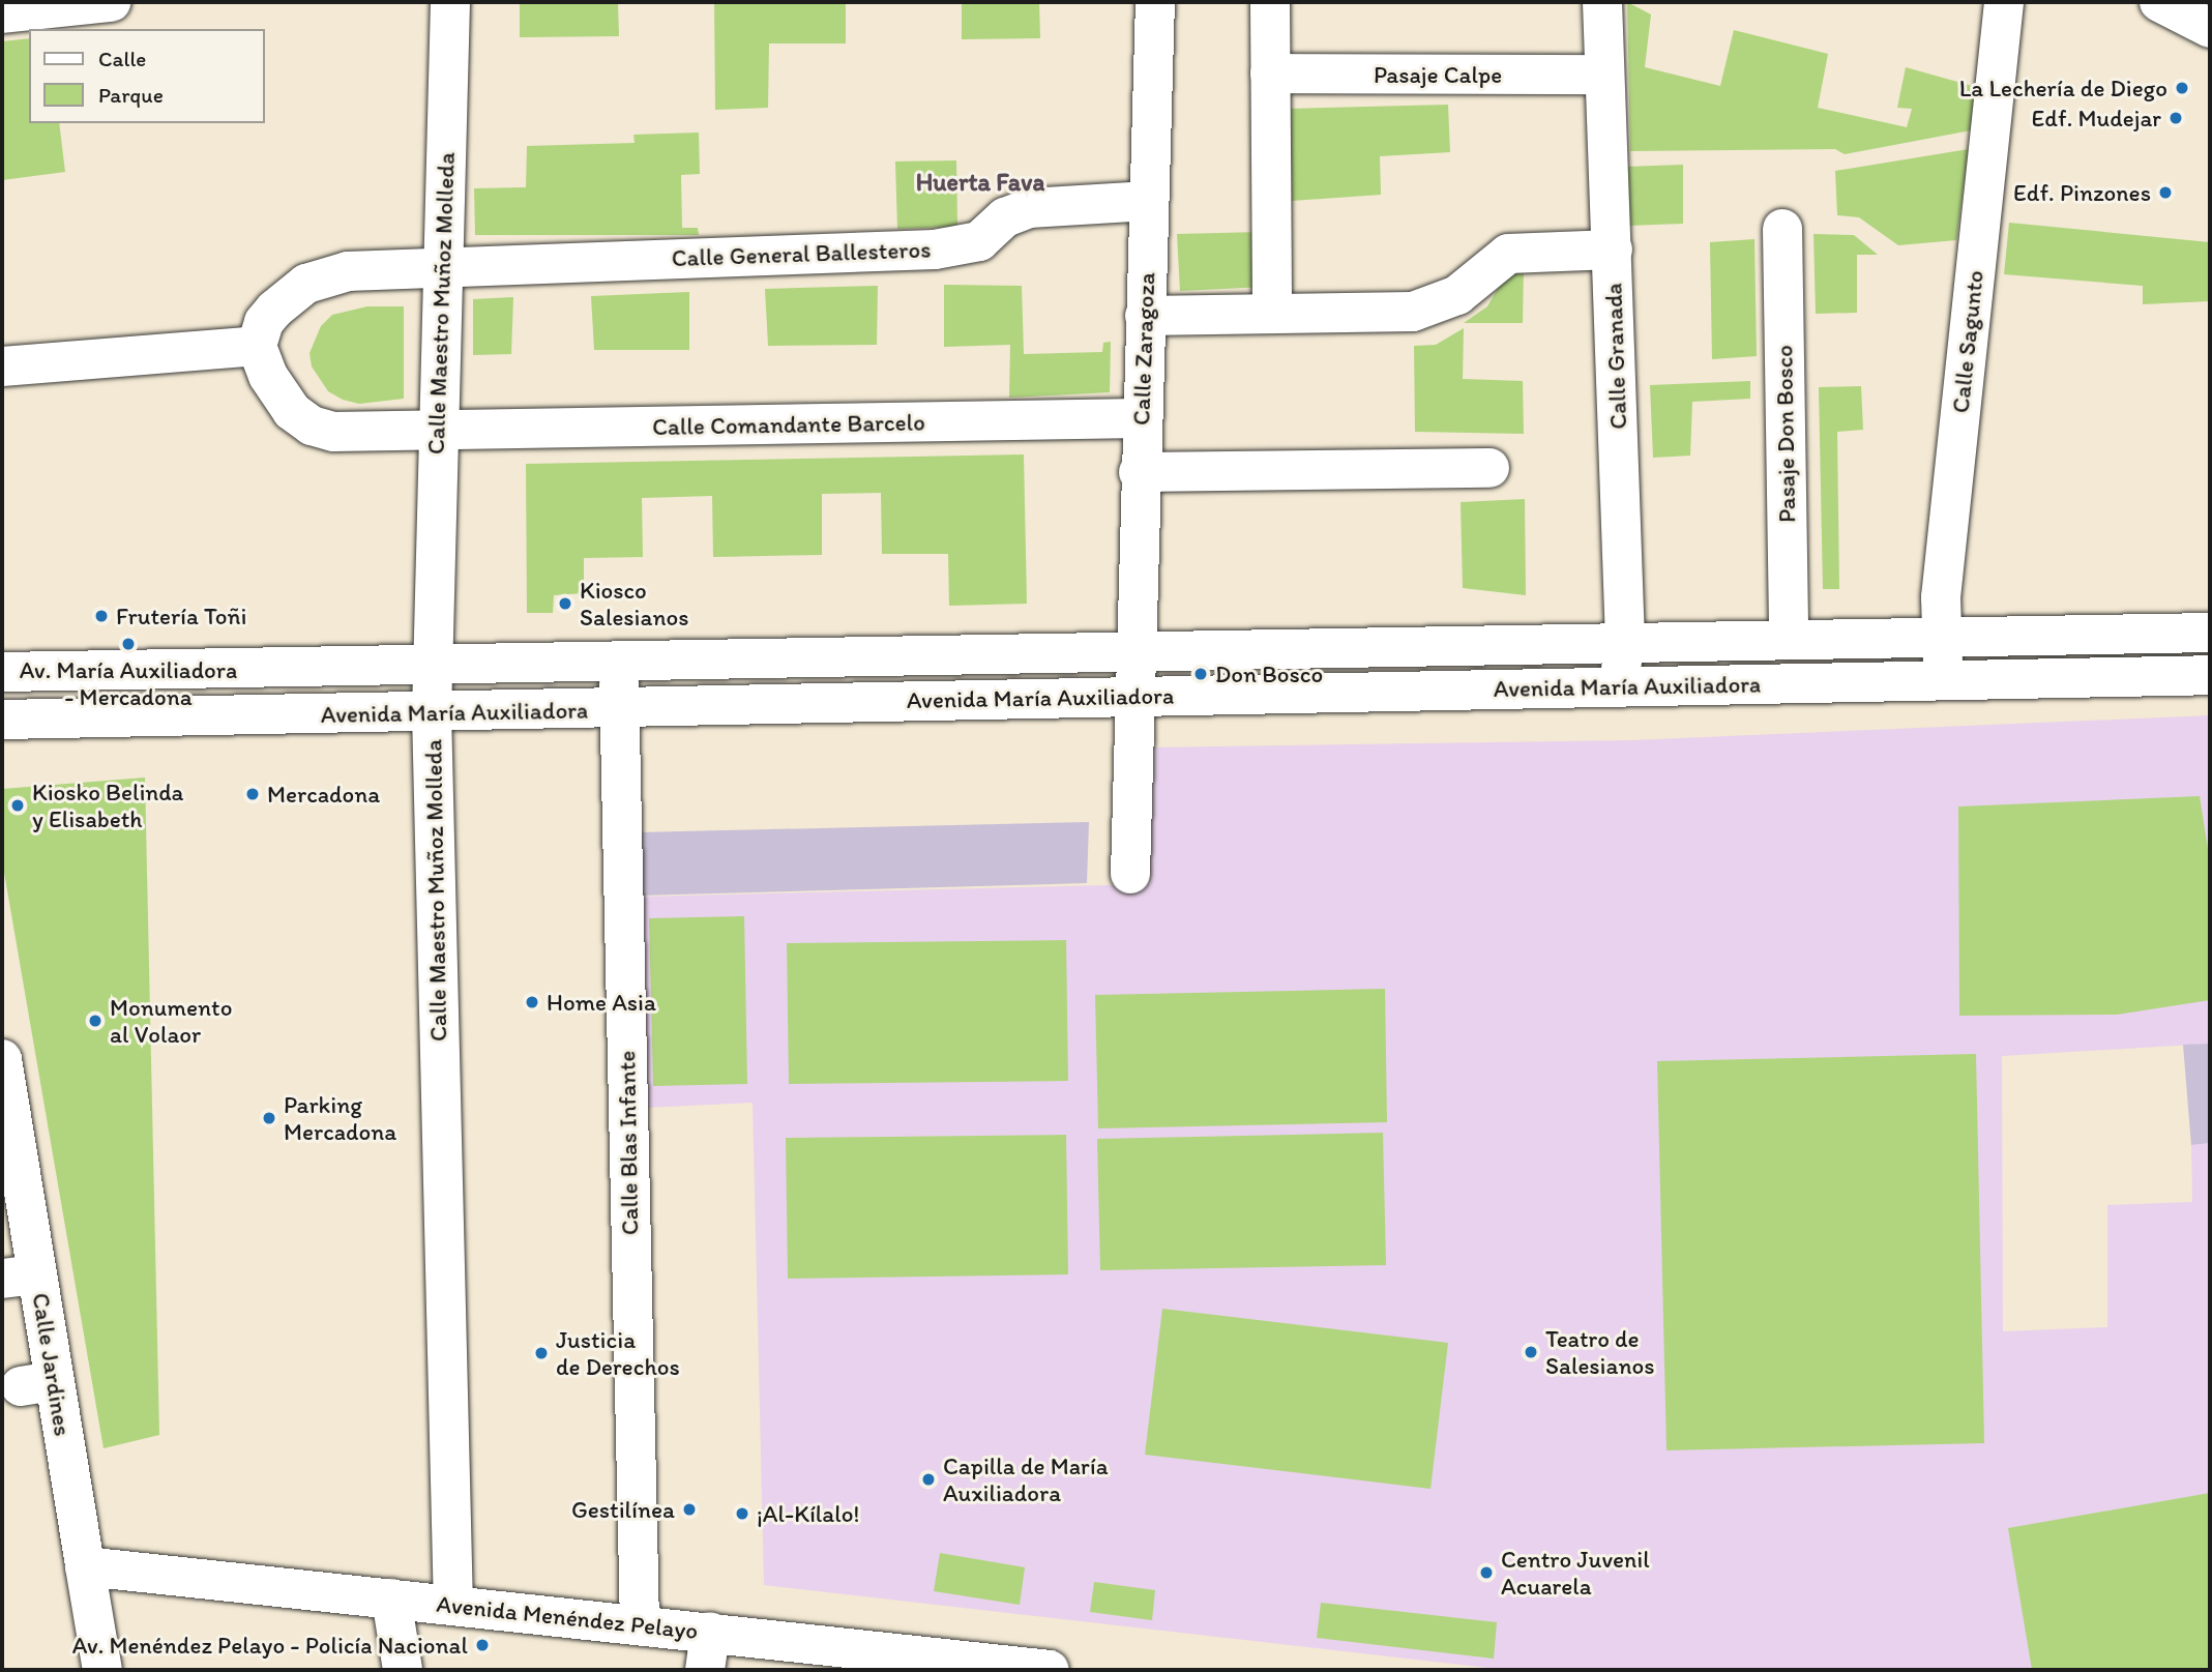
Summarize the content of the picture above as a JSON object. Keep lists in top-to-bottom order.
{
  "streets": {
    "street": [
      "Pasaje Calpe",
      "Calle General Ballesteros",
      "Calle Maestro Muñoz Molleda",
      "Calle Sagunto",
      "Calle Zaragoza",
      "Calle Granada",
      "Calle Comandante Barcelo",
      "Pasaje Don Bosco",
      "Avenida María Auxiliadora",
      "Calle Blas Infante",
      "Calle Jardines",
      "Avenida Menéndez Pelayo"
    ]
  },
  "crossings": [
    ["Pasaje Calpe", "Calle Granada"],
    ["Calle General Ballesteros", "Calle Maestro Muñoz Molleda"],
    ["Calle General Ballesteros", "Calle Zaragoza"],
    ["Calle General Ballesteros", "Calle Comandante Barcelo"],
    ["Calle Maestro Muñoz Molleda", "Calle Comandante Barcelo"],
    ["Calle Maestro Muñoz Molleda", "Avenida María Auxiliadora"],
    ["Calle Maestro Muñoz Molleda", "Avenida Menéndez Pelayo"],
    ["Calle Sagunto", "Avenida María Auxiliadora"],
    ["Calle Zaragoza", "Calle Comandante Barcelo"],
    ["Calle Zaragoza", "Avenida María Auxiliadora"],
    ["Calle Granada", "Avenida María Auxiliadora"],
    ["Pasaje Don Bosco", "Avenida María Auxiliadora"],
    ["Avenida María Auxiliadora", "Calle Blas Infante"],
    ["Calle Blas Infante", "Avenida Menéndez Pelayo"],
    ["Calle Jardines", "Avenida Menéndez Pelayo"]
  ],
  "districts": ["Huerta Fava"],
  "places": [
    "La Lechería de Diego",
    "Edf. Mudejar",
    "Edf. Pinzones",
    "Kiosco Salesianos",
    "Frutería Toñi",
    "Av. María Auxiliadora - Mercadona",
    "Don Bosco",
    "Mercadona",
    "Kiosko Belinda y Elisabeth",
    "Home Asia",
    "Monumento al Volaor",
    "Parking Mercadona",
    "Teatro de Salesianos",
    "Justicia de Derechos",
    "Capilla de María Auxiliadora",
    "Gestilínea",
    "¡Al-Kílalo!",
    "Centro Juvenil Acuarela",
    "Av. Menéndez Pelayo - Policía Nacional"
  ],
  "legend": ["Calle", "Parque"]
}
